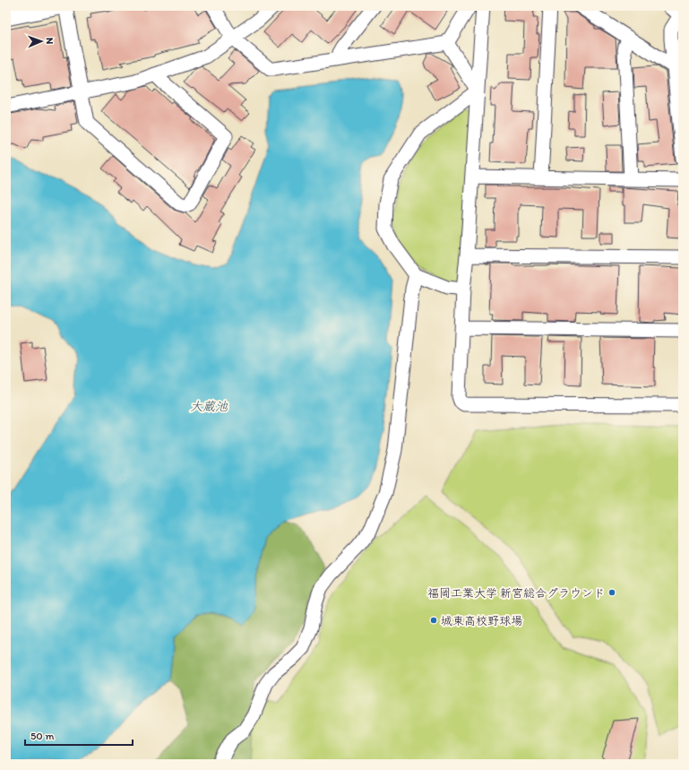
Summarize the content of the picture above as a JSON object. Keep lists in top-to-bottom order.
{
  "water": ["大蔵池"],
  "places": ["福岡工業大学 新宮総合グラウンド", "城東高校野球場"],
  "scale_bar": "50 m",
  "north": "right"
}
